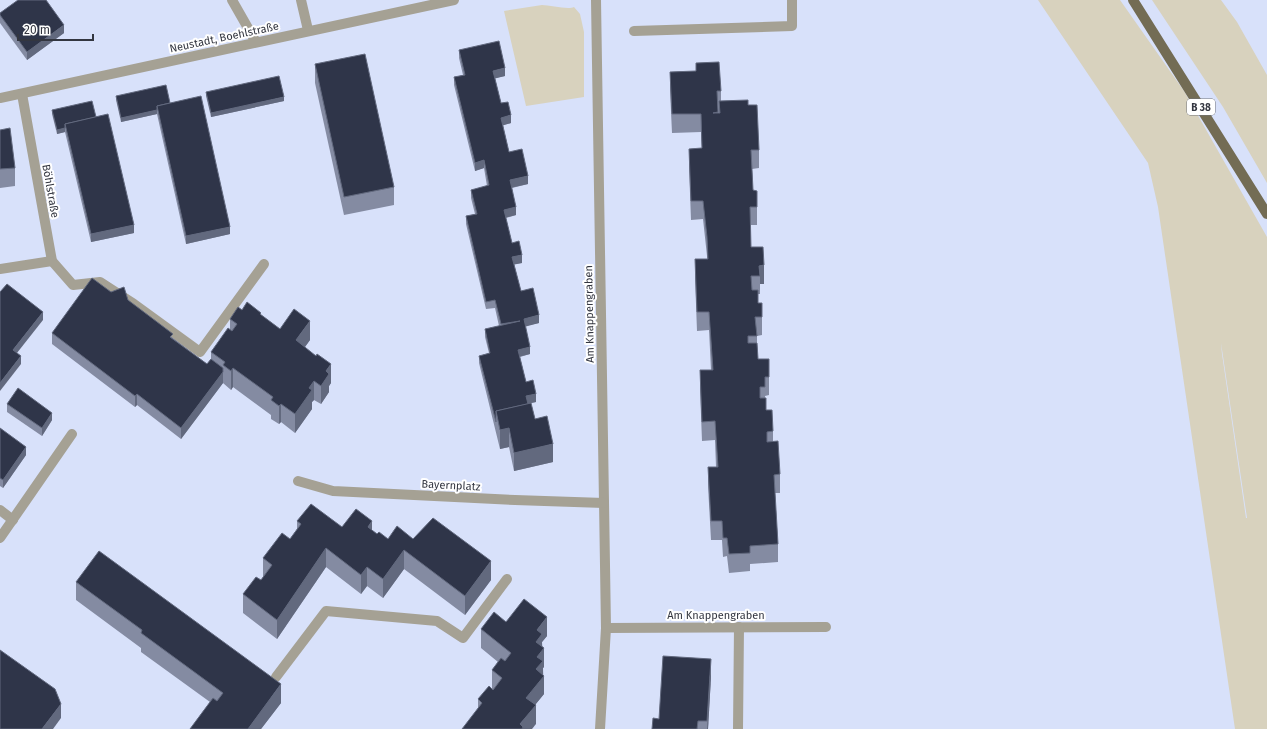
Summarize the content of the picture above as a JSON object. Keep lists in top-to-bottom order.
{
  "streets": {
    "main road": ["B 38"],
    "street": [
      "Neustadt, Boehlstraße",
      "Böhlstraße",
      "Am Knappengraben",
      "Bayernplatz"
    ]
  },
  "crossings": [
    ["Neustadt, Boehlstraße", "Böhlstraße"],
    ["Am Knappengraben", "Bayernplatz"]
  ],
  "scale_bar": "20 m"
}
